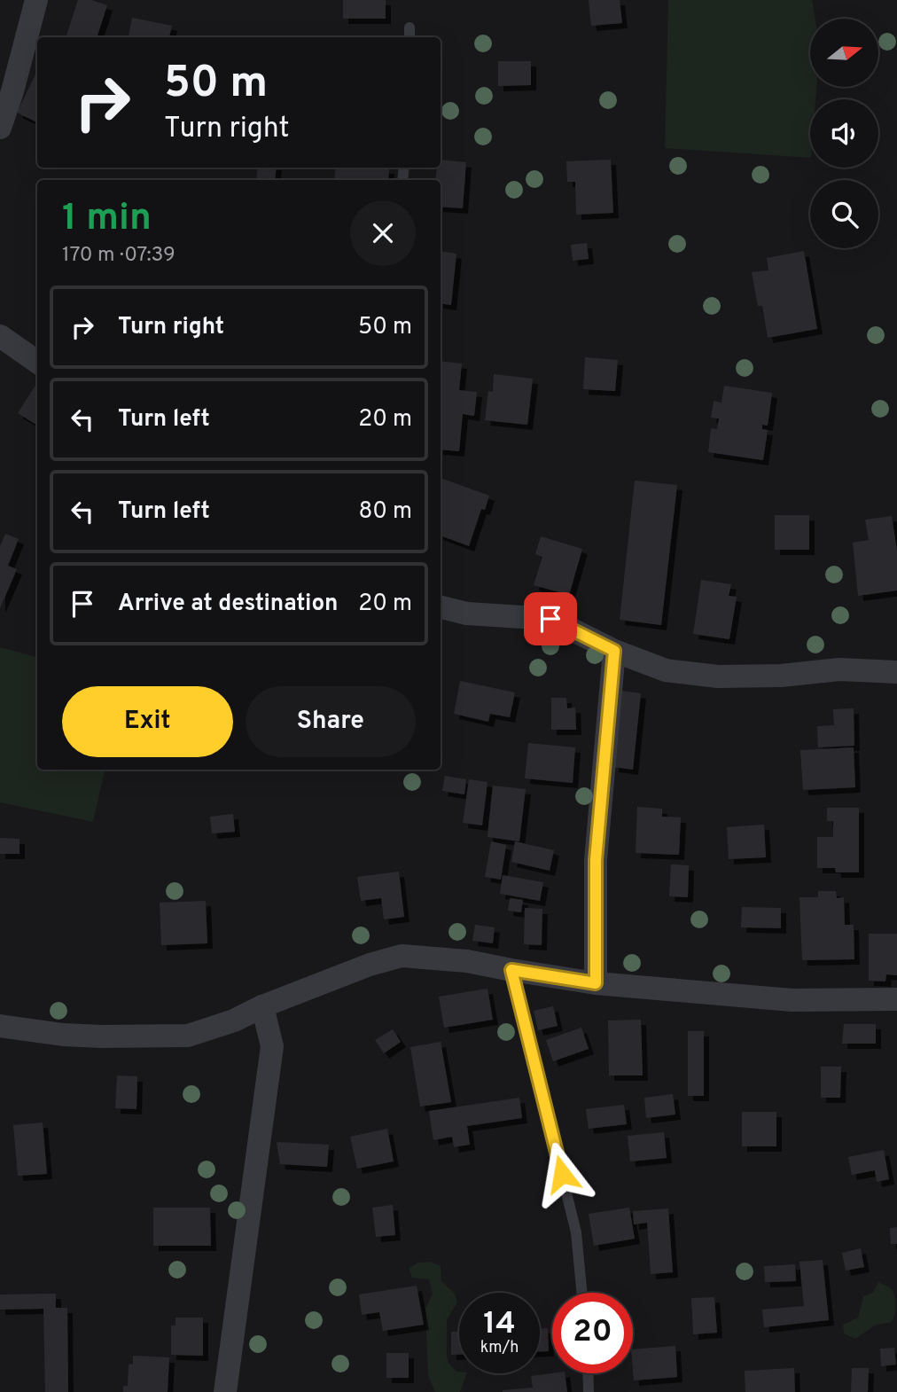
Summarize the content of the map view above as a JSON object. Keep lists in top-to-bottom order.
{
  "north": "right",
  "page": {
    "turn": ["50 m", "Turn right"],
    "heading": ["1 min", "170 m · 07:39"],
    "list": [
      {
        "name": "Turn right",
        "value": "50 m"
      },
      {
        "name": "Turn left",
        "value": "20 m"
      },
      {
        "name": "Turn left",
        "value": "80 m"
      },
      {
        "name": "Arrive at destination",
        "value": "20 m"
      }
    ],
    "buttons": ["Exit", "Share"],
    "speed": "14 km/h",
    "limit": "20"
  }
}
